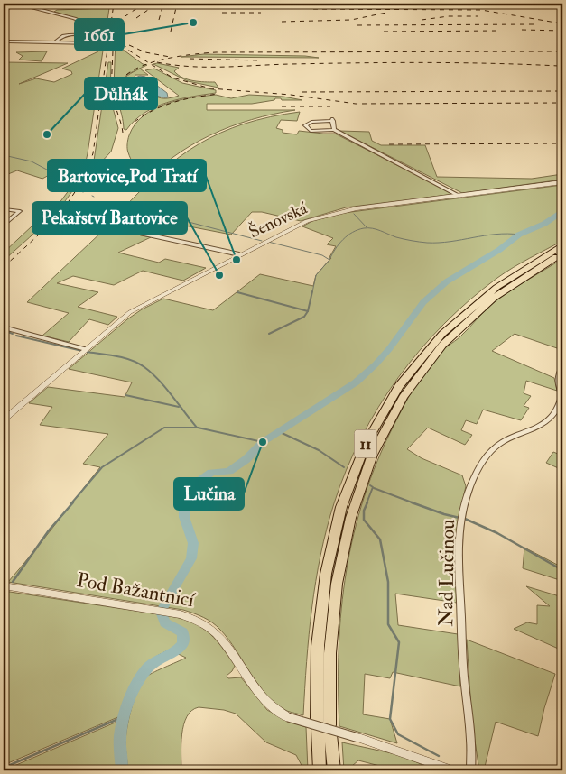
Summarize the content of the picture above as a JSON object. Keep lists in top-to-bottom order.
{
  "streets": {
    "highway": ["11"],
    "street": ["Šenovská", "Nad Lučinou", "Pod Bažantnicí"]
  },
  "places": [
    "1661",
    "Důlňák",
    "Bartovice,Pod Tratí",
    "Pekařství Bartovice",
    "Lučina"
  ]
}
